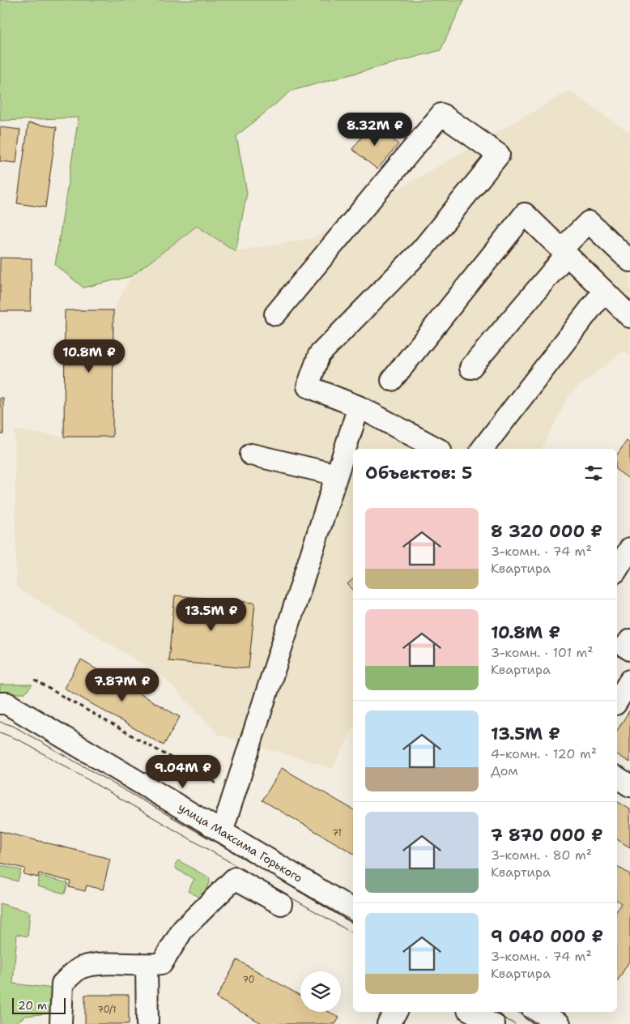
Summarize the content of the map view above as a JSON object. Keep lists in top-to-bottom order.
{
  "streets": {
    "street": ["улица Максима Горького"]
  },
  "house_numbers": ["71", "70", "70/1"],
  "scale_bar": "20 m",
  "page": {
    "price": [
      "8.32M ₽",
      "10.8M ₽",
      "13.5M ₽",
      "7.87M ₽",
      "9.04M ₽"
    ],
    "heading": "Объектов: 5",
    "list": [
      {
        "name": "8 320 000 ₽",
        "note": "3-комн. · 74 m² · Квартира"
      },
      {
        "name": "10.8M ₽",
        "note": "3-комн. · 101 m² · Квартира"
      },
      {
        "name": "13.5M ₽",
        "note": "4-комн. · 120 m² · Дом"
      },
      {
        "name": "7 870 000 ₽",
        "note": "3-комн. · 80 m² · Квартира"
      },
      {
        "name": "9 040 000 ₽",
        "note": "3-комн. · 74 m² · Квартира"
      }
    ],
    "scale": "20 m"
  }
}
